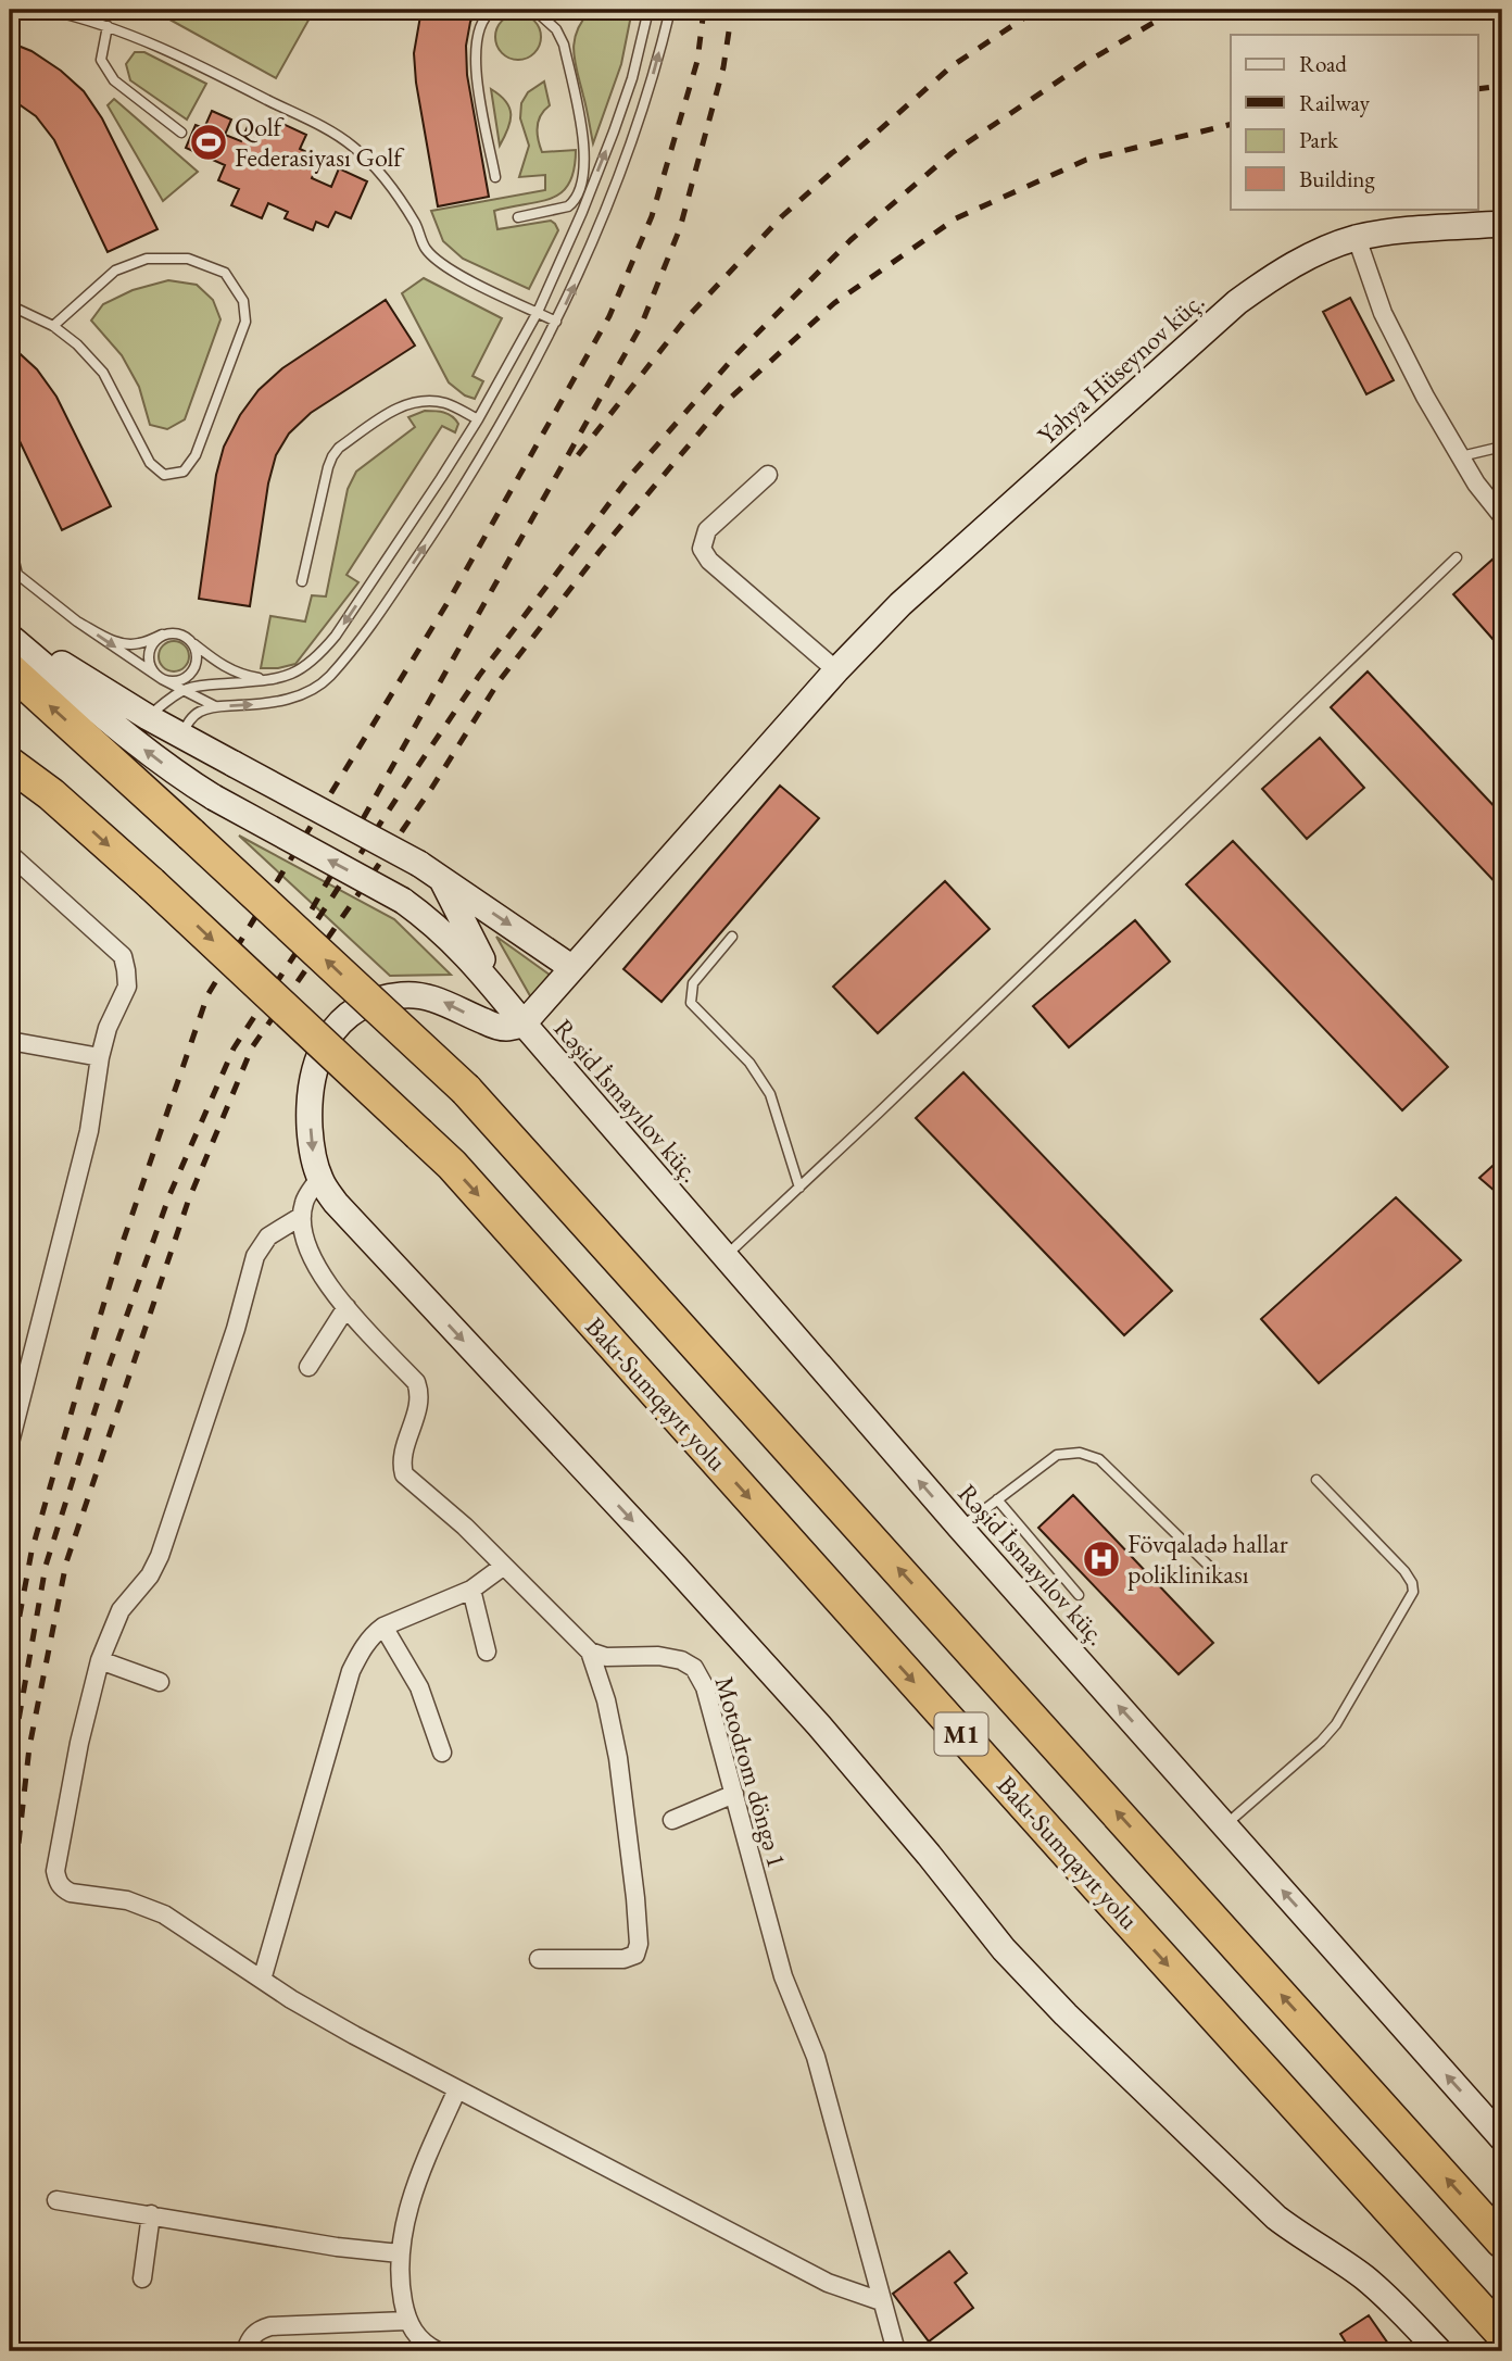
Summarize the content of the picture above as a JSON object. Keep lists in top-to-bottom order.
{
  "streets": {
    "highway": ["Bakı-Sumqayıt yolu", "M1"],
    "street": ["Yəhya Hüseynov küç.", "Rəşid İsmayılov küç.", "Motodrom döngə 1"]
  },
  "crossings": [
    ["Yəhya Hüseynov küç.", "Rəşid İsmayılov küç."]
  ],
  "one_way": ["Rəşid İsmayılov küç."],
  "places": {
    "sports": ["Qolf Federasiyası Golf"],
    "hospital": ["Fövqaladə hallar poliklinikası"]
  },
  "legend": [
    "Road",
    "Railway",
    "Park",
    "Building"
  ]
}
